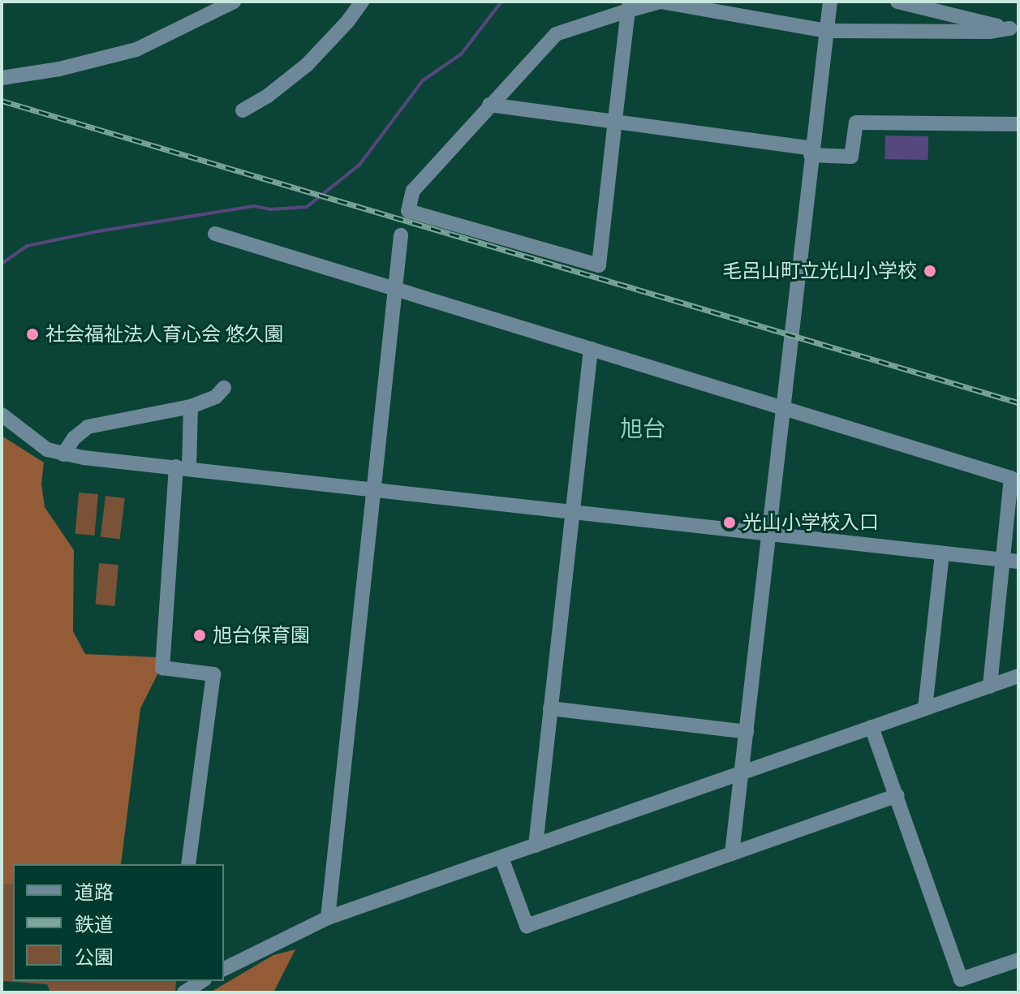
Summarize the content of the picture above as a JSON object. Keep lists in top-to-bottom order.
{
  "districts": ["旭台"],
  "places": [
    "毛呂山町立光山小学校",
    "社会福祉法人育心会 悠久園",
    "光山小学校入口",
    "旭台保育園"
  ],
  "legend": ["道路", "鉄道", "公園"]
}
